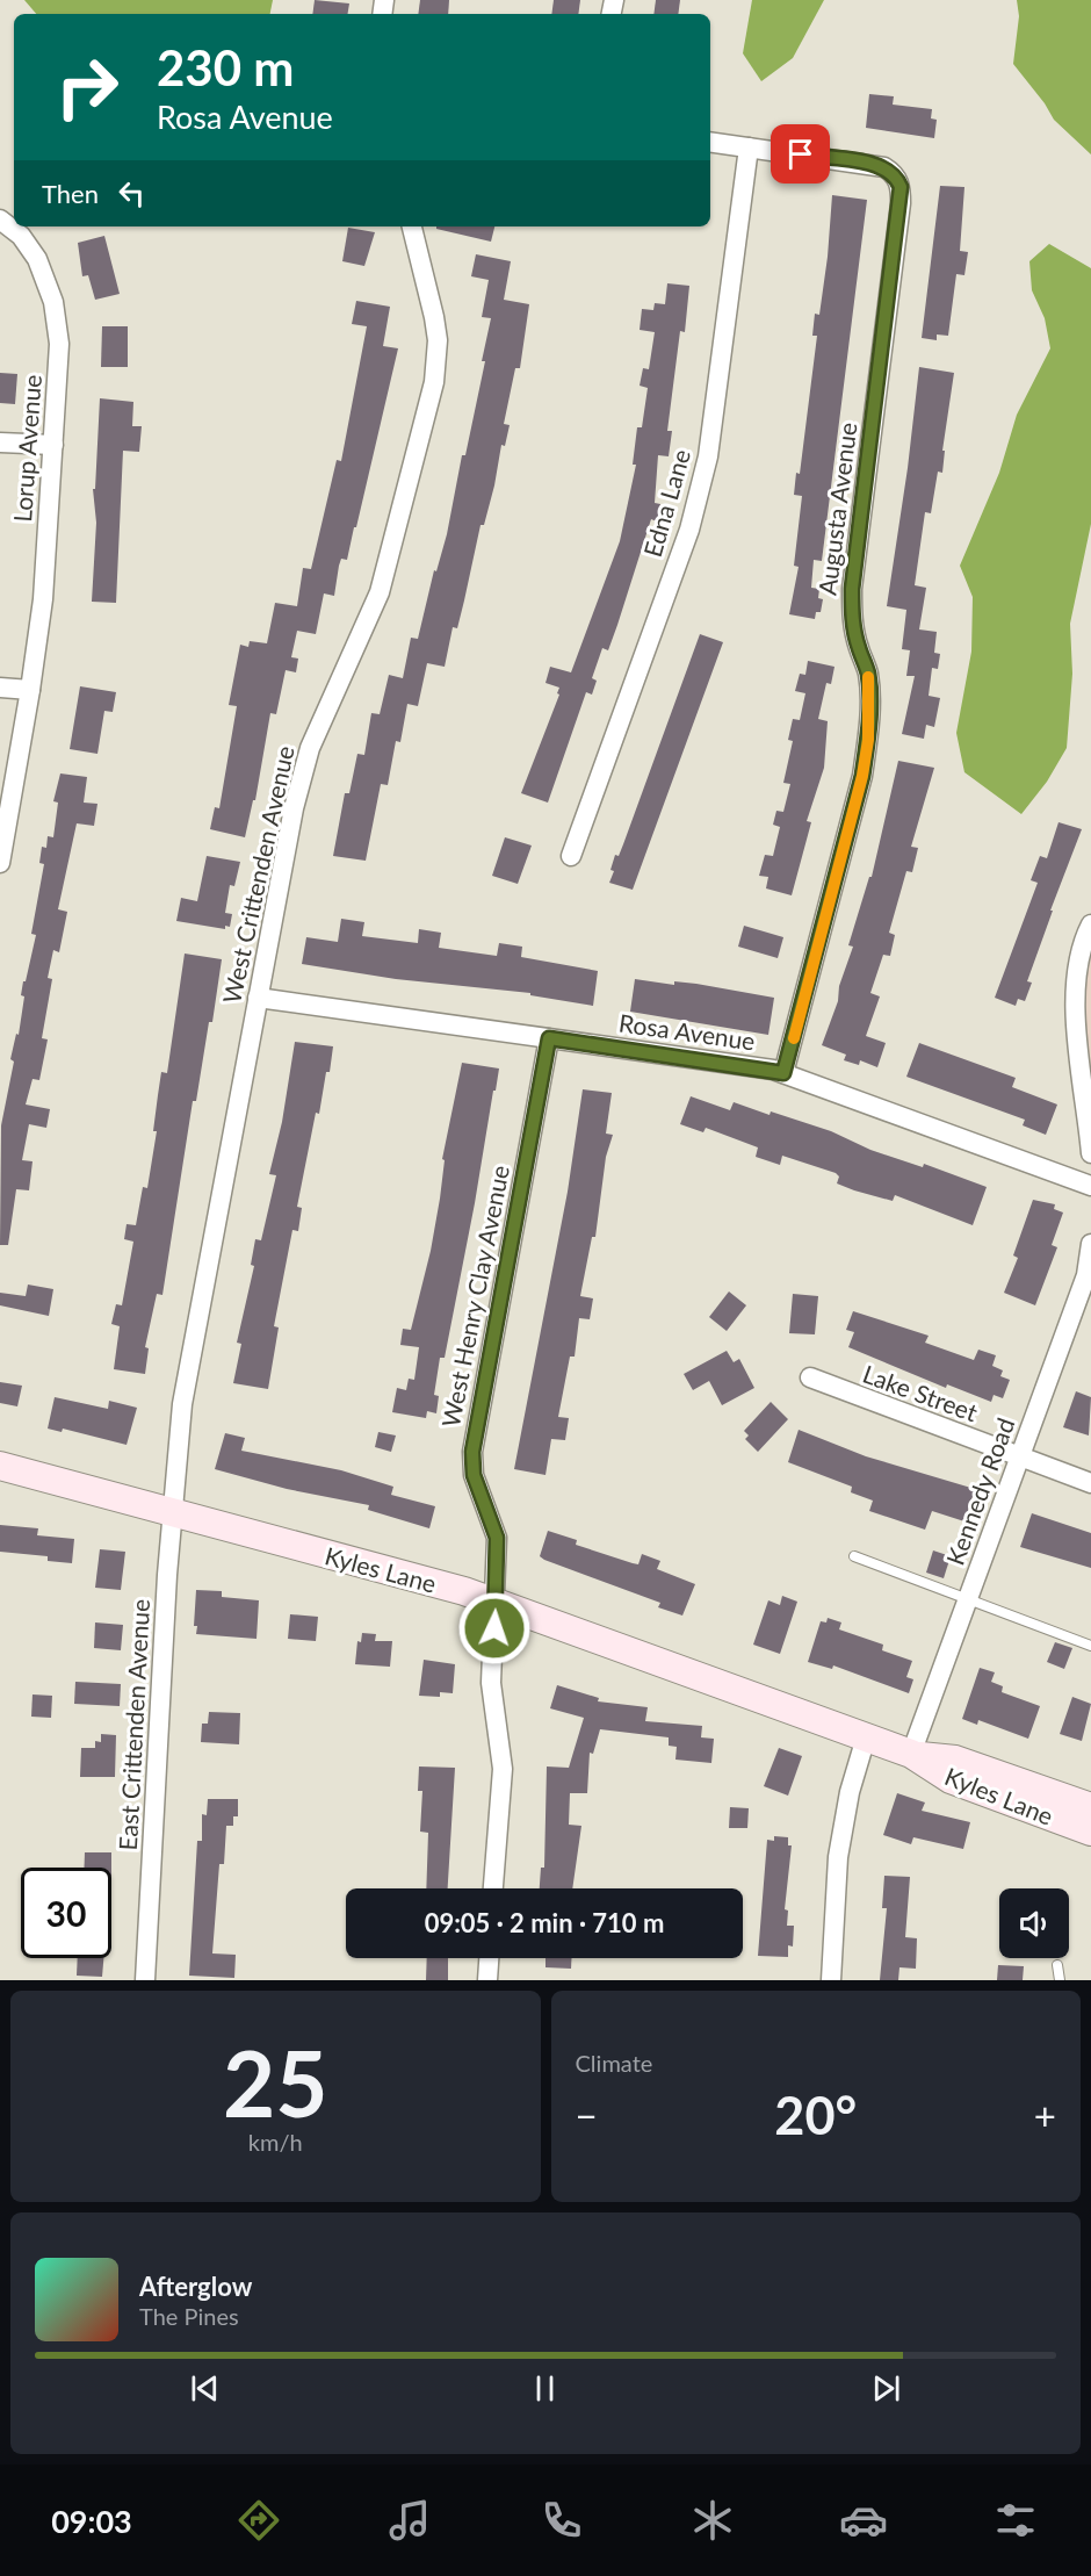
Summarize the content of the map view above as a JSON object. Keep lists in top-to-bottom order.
{
  "streets": {
    "main road": ["Kyles Lane"],
    "street": [
      "Lorup Avenue",
      "Edna Lane",
      "Augusta Avenue",
      "West Crittenden Avenue",
      "Rosa Avenue",
      "West Henry Clay Avenue",
      "Lake Street",
      "Kennedy Road",
      "East Crittenden Avenue"
    ]
  },
  "crossings": [
    ["Edna Lane", "Augusta Avenue"],
    ["Augusta Avenue", "Rosa Avenue"],
    ["West Crittenden Avenue", "Rosa Avenue"],
    ["West Crittenden Avenue", "Kyles Lane"],
    ["West Crittenden Avenue", "East Crittenden Avenue"],
    ["Rosa Avenue", "West Henry Clay Avenue"],
    ["West Henry Clay Avenue", "Kyles Lane"],
    ["Lake Street", "Kennedy Road"],
    ["Kennedy Road", "Kyles Lane"],
    ["Kyles Lane", "East Crittenden Avenue"]
  ],
  "page": {
    "turn": ["230 m", "Rosa Avenue"],
    "then": "Then",
    "limit": "30",
    "trip": "09:05 · 2 min · 710 m",
    "tile": [
      ["25", "km/h"],
      "Climate"
    ],
    "heat": ["−", "20°", "+"],
    "song": ["Afterglow", "The Pines"],
    "tabs": "09:03"
  }
}
